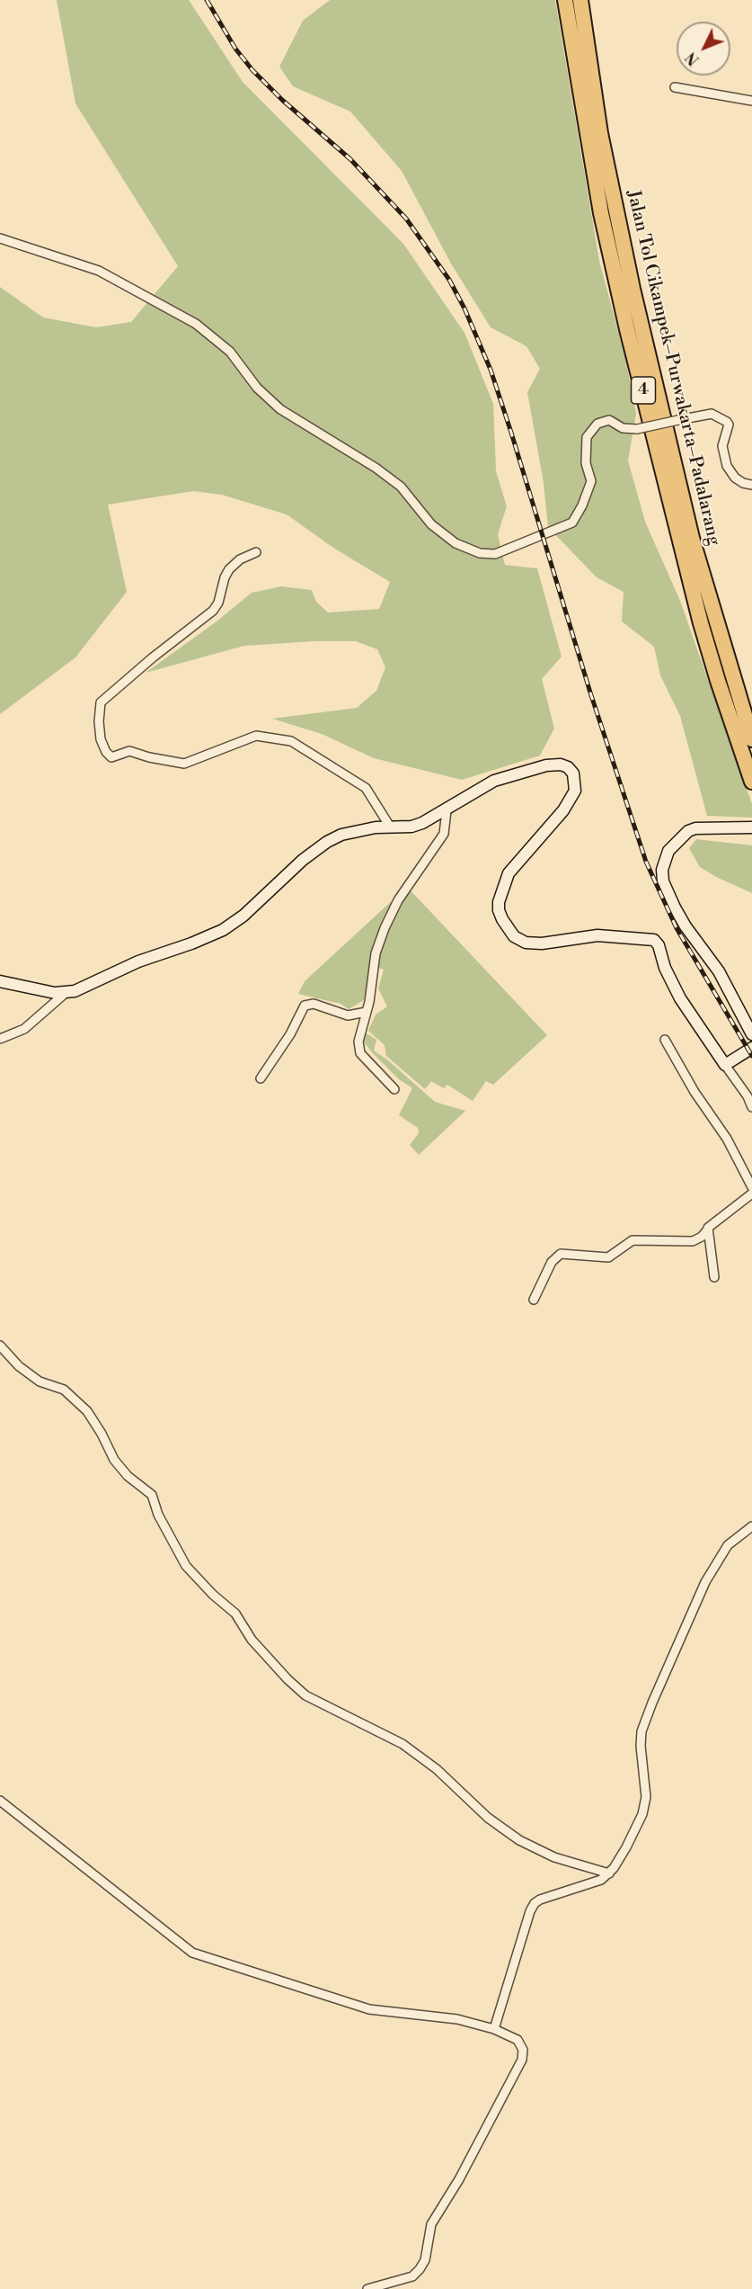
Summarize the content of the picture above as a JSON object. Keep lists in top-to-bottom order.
{
  "streets": {
    "highway": ["Jalan Tol Cikampek–Purwakarta–Padalarang", "4"]
  },
  "north": "bottom left"
}
